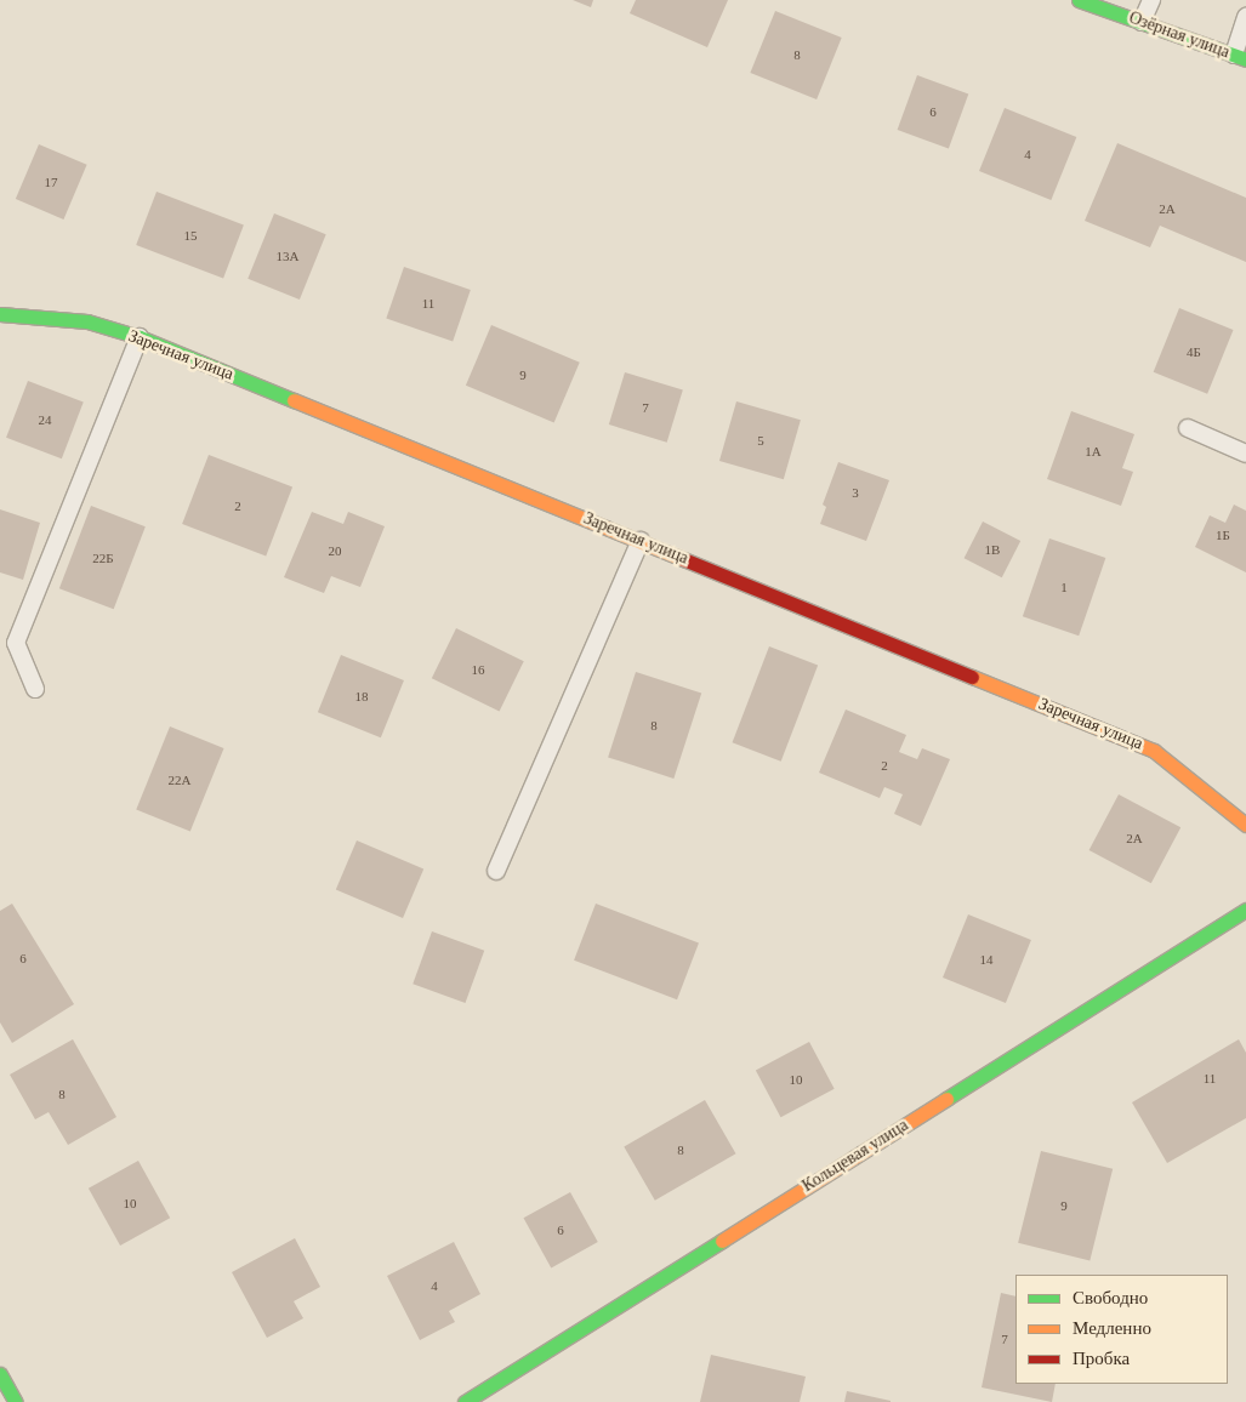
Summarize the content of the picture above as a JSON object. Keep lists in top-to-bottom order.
{
  "streets": {
    "street": ["Озёрная улица", "Заречная улица", "Кольцевая улица"]
  },
  "house_numbers": [
    "8",
    "6",
    "4",
    "17",
    "2А",
    "15",
    "13А",
    "11",
    "4Б",
    "9",
    "7",
    "24",
    "5",
    "1А",
    "3",
    "2",
    "1Б",
    "1В",
    "20",
    "22Б",
    "1",
    "16",
    "18",
    "8",
    "2",
    "22А",
    "2А",
    "6",
    "14",
    "11",
    "10",
    "8",
    "8",
    "10",
    "9",
    "6",
    "4",
    "7"
  ],
  "legend": ["Свободно", "Медленно", "Пробка"]
}
